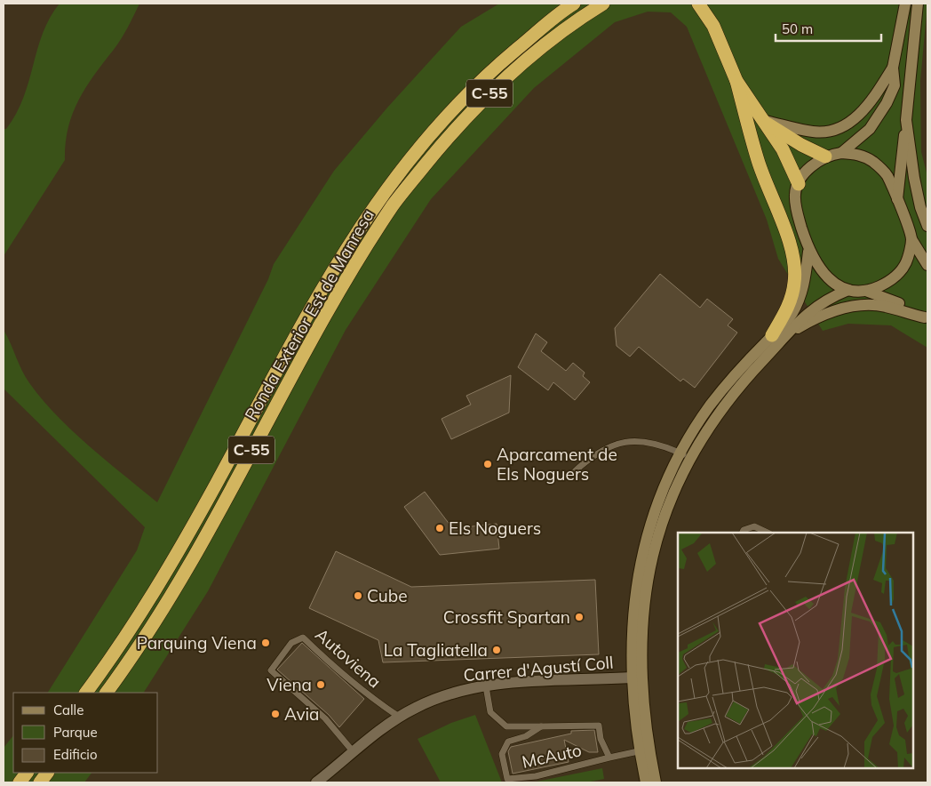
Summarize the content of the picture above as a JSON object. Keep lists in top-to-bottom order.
{
  "streets": {
    "highway": ["C-55", "Ronda Exterior Est de Manresa"],
    "street": ["Carrer d'Agustí Coll"],
    "lane": ["Autoviena", "McAuto"]
  },
  "crossings": [
    ["Autoviena", "Carrer d'Agustí Coll"]
  ],
  "places": [
    "Aparcament de Els Noguers",
    "Els Noguers",
    "Cube",
    "Crossfit Spartan",
    "Parquing Viena",
    "La Tagliatella",
    "Viena",
    "Avia"
  ],
  "legend": ["Calle", "Parque", "Edificio"],
  "scale_bar": "50 m"
}
